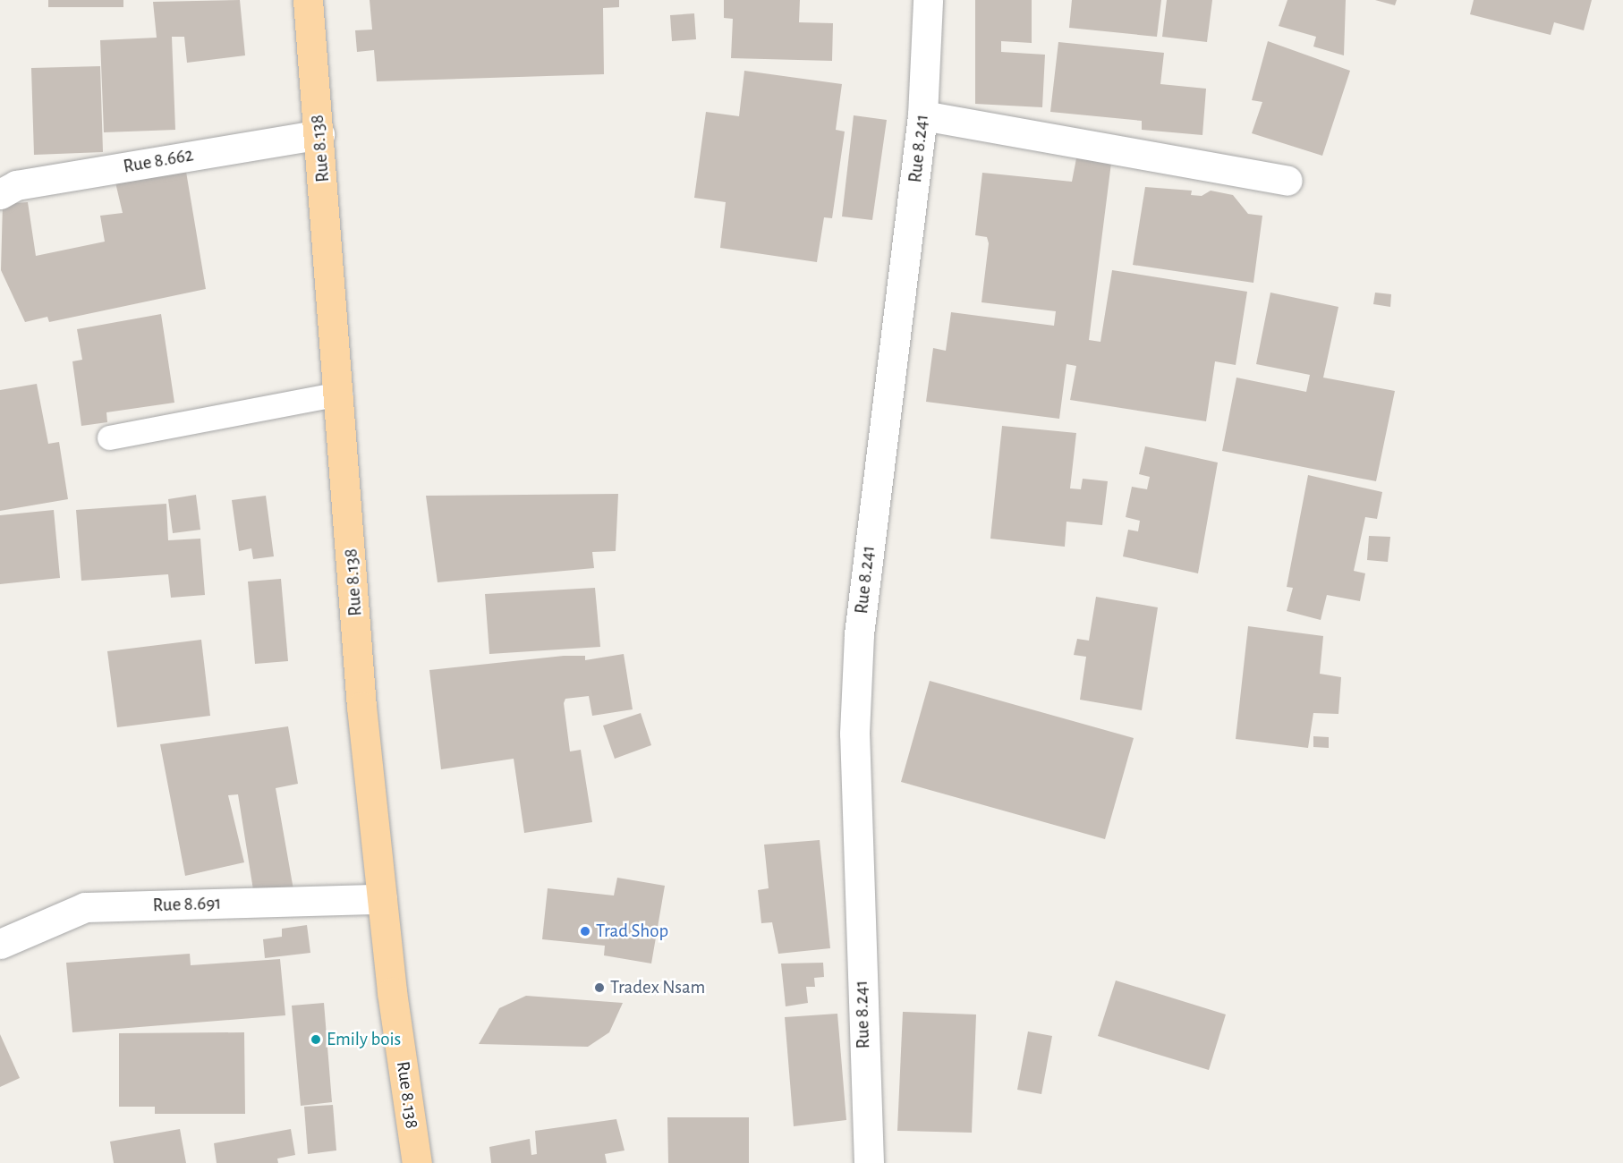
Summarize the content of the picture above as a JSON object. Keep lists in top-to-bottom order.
{
  "streets": {
    "main road": ["Rue 8.138"],
    "street": ["Rue 8.241", "Rue 8.662", "Rue 8.691"]
  },
  "crossings": [
    ["Rue 8.138", "Rue 8.662"],
    ["Rue 8.138", "Rue 8.691"]
  ],
  "places": ["Trad Shop", "Tradex Nsam", "Emily bois"]
}
